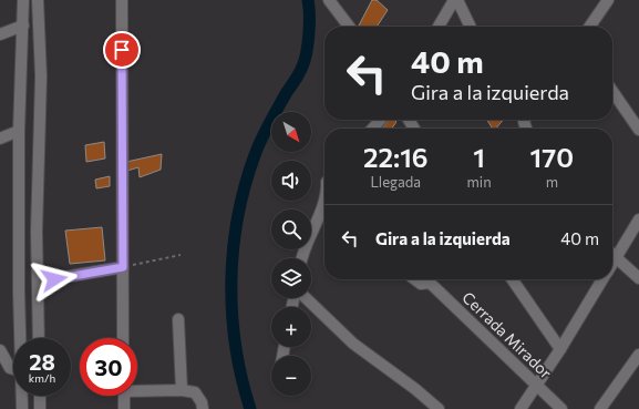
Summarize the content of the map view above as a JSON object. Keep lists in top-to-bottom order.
{
  "streets": {
    "street": ["Cerrada Mirador"]
  },
  "north": "bottom right",
  "page": {
    "turn": ["40 m", "Gira a la izquierda"],
    "map_buttons": ["+", "−"],
    "eta": [
      "22:16",
      "Llegada",
      "1",
      "min",
      "170",
      "m"
    ],
    "list": [
      {
        "name": "Gira a la izquierda",
        "value": "40 m"
      }
    ],
    "speed": "28 km/h",
    "limit": "30"
  }
}
